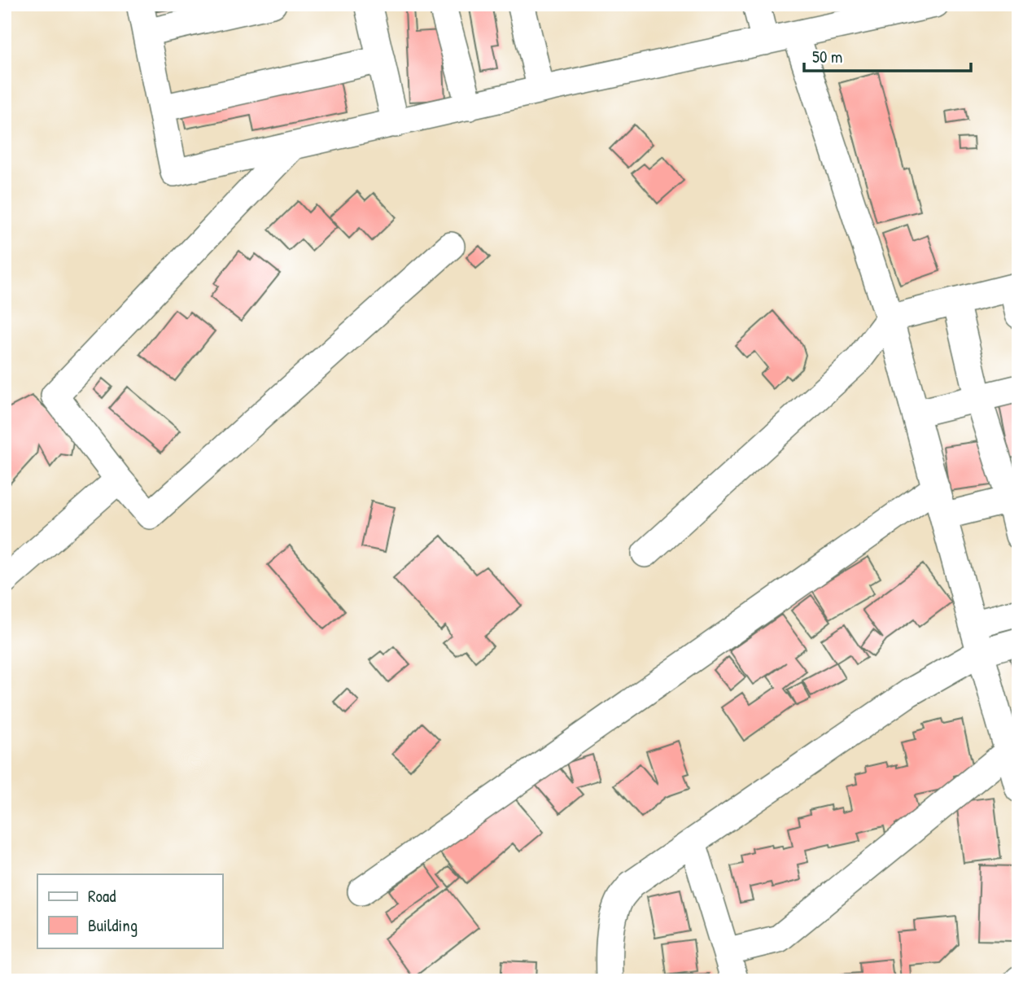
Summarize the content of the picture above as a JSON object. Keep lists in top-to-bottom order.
{
  "legend": ["Road", "Building"],
  "scale_bar": "50 m"
}
